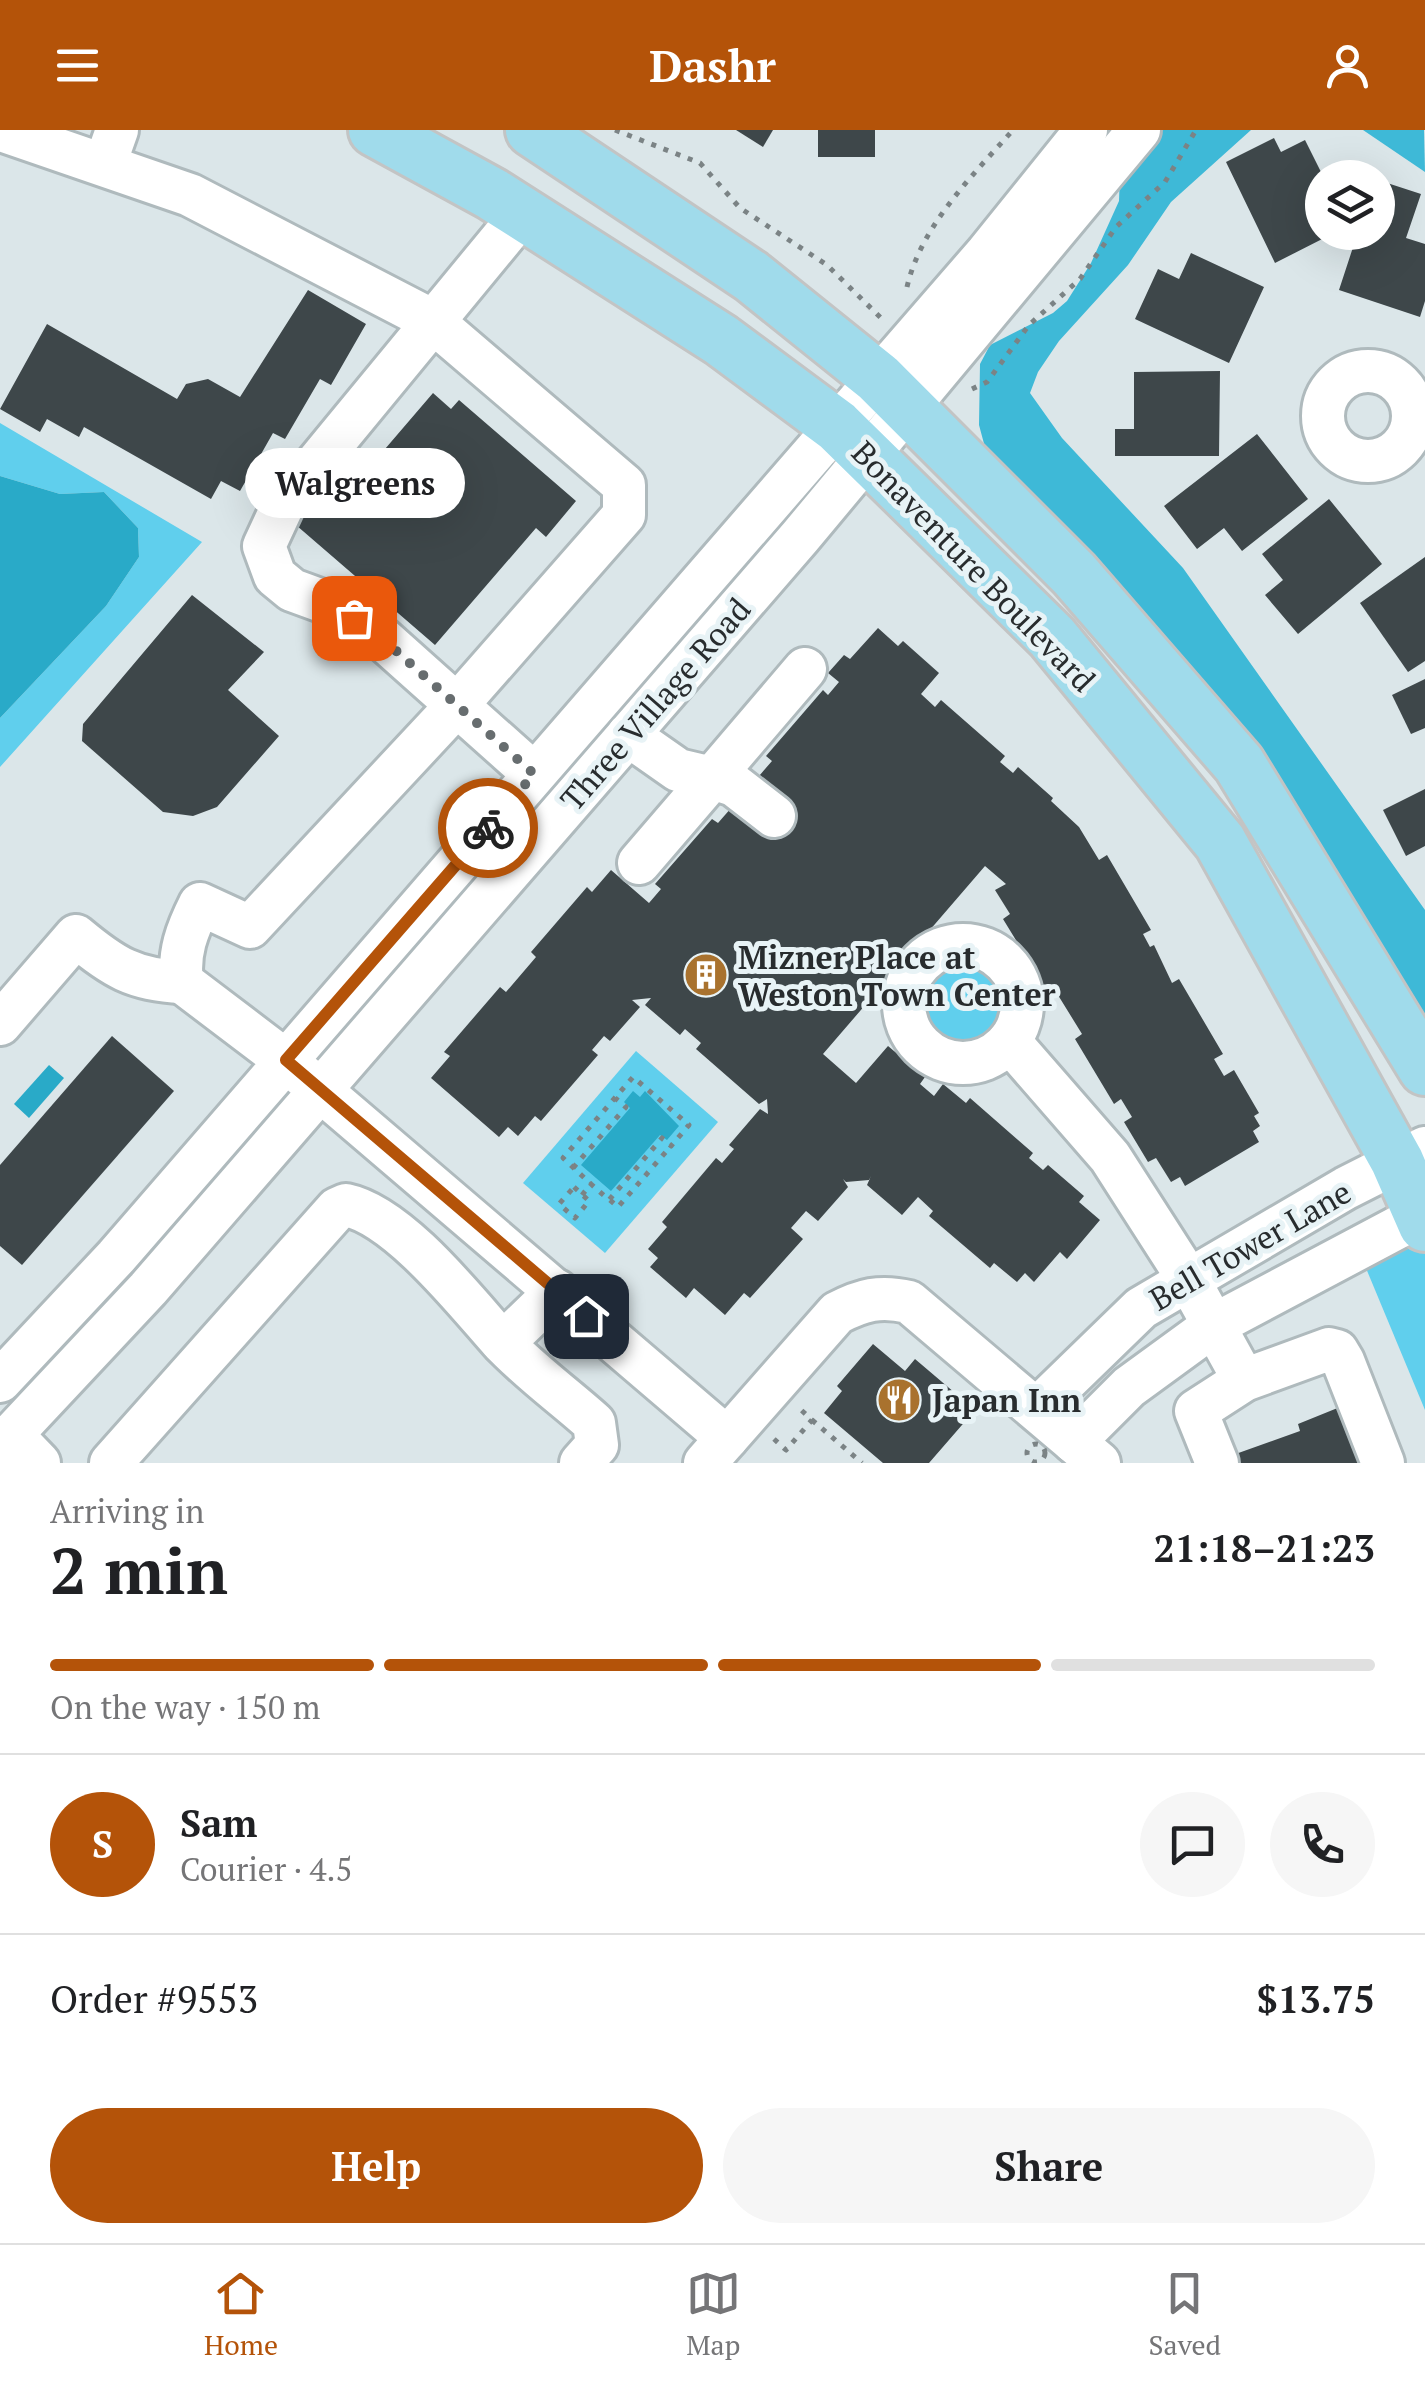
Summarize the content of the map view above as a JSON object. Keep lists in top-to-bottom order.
{
  "streets": {
    "main road": ["Bonaventure Boulevard"],
    "street": ["Three Village Road", "Bell Tower Lane"]
  },
  "crossings": [
    ["Bonaventure Boulevard", "Three Village Road"],
    ["Bonaventure Boulevard", "Bell Tower Lane"]
  ],
  "places": {
    "other": ["Walgreens"],
    "building": ["Mizner Place at Weston Town Center"],
    "restaurant": ["Japan Inn"]
  },
  "page": {
    "header": "Dashr",
    "bubble": "Walgreens",
    "heading": ["2 min", "Arriving in", "21:18–21:23"],
    "panel": [
      "Sam",
      "Courier · 4.5",
      "Order #9553",
      "$13.75"
    ],
    "bar": "On the way · 150 m",
    "round": "S",
    "buttons": ["Help", "Share"],
    "tabs": ["Home", "Map", "Saved"]
  }
}
